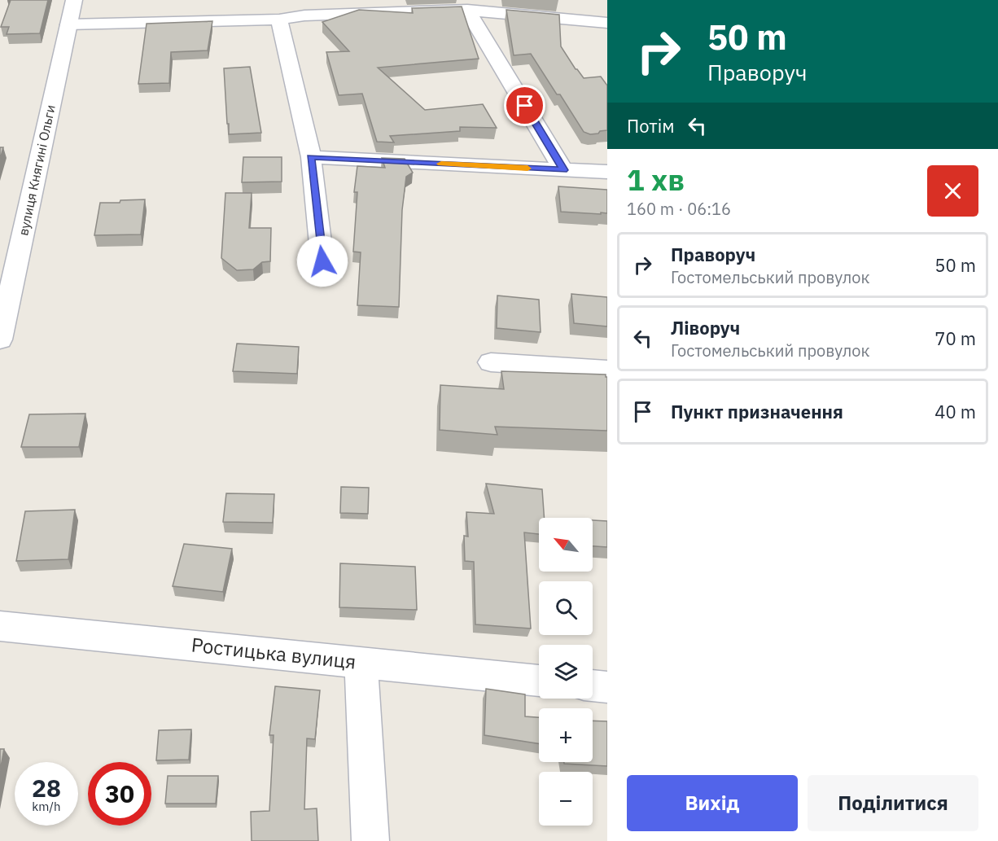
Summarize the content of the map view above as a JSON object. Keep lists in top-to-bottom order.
{
  "streets": {
    "street": ["вулиця Княгині Ольги", "Ростицька вулиця"]
  },
  "north": "top left",
  "page": {
    "turn": ["50 m", "Праворуч"],
    "then": "Потім",
    "heading": ["1 хв", "160 m · 06:16"],
    "list": [
      {
        "name": "Праворуч",
        "note": "Гостомельський провулок",
        "value": "50 m"
      },
      {
        "name": "Ліворуч",
        "note": "Гостомельський провулок",
        "value": "70 m"
      },
      {
        "name": "Пункт призначення",
        "value": "40 m"
      }
    ],
    "map_buttons": ["+", "−"],
    "speed": "28 km/h",
    "limit": "30",
    "buttons": ["Вихід", "Поділитися"]
  }
}
